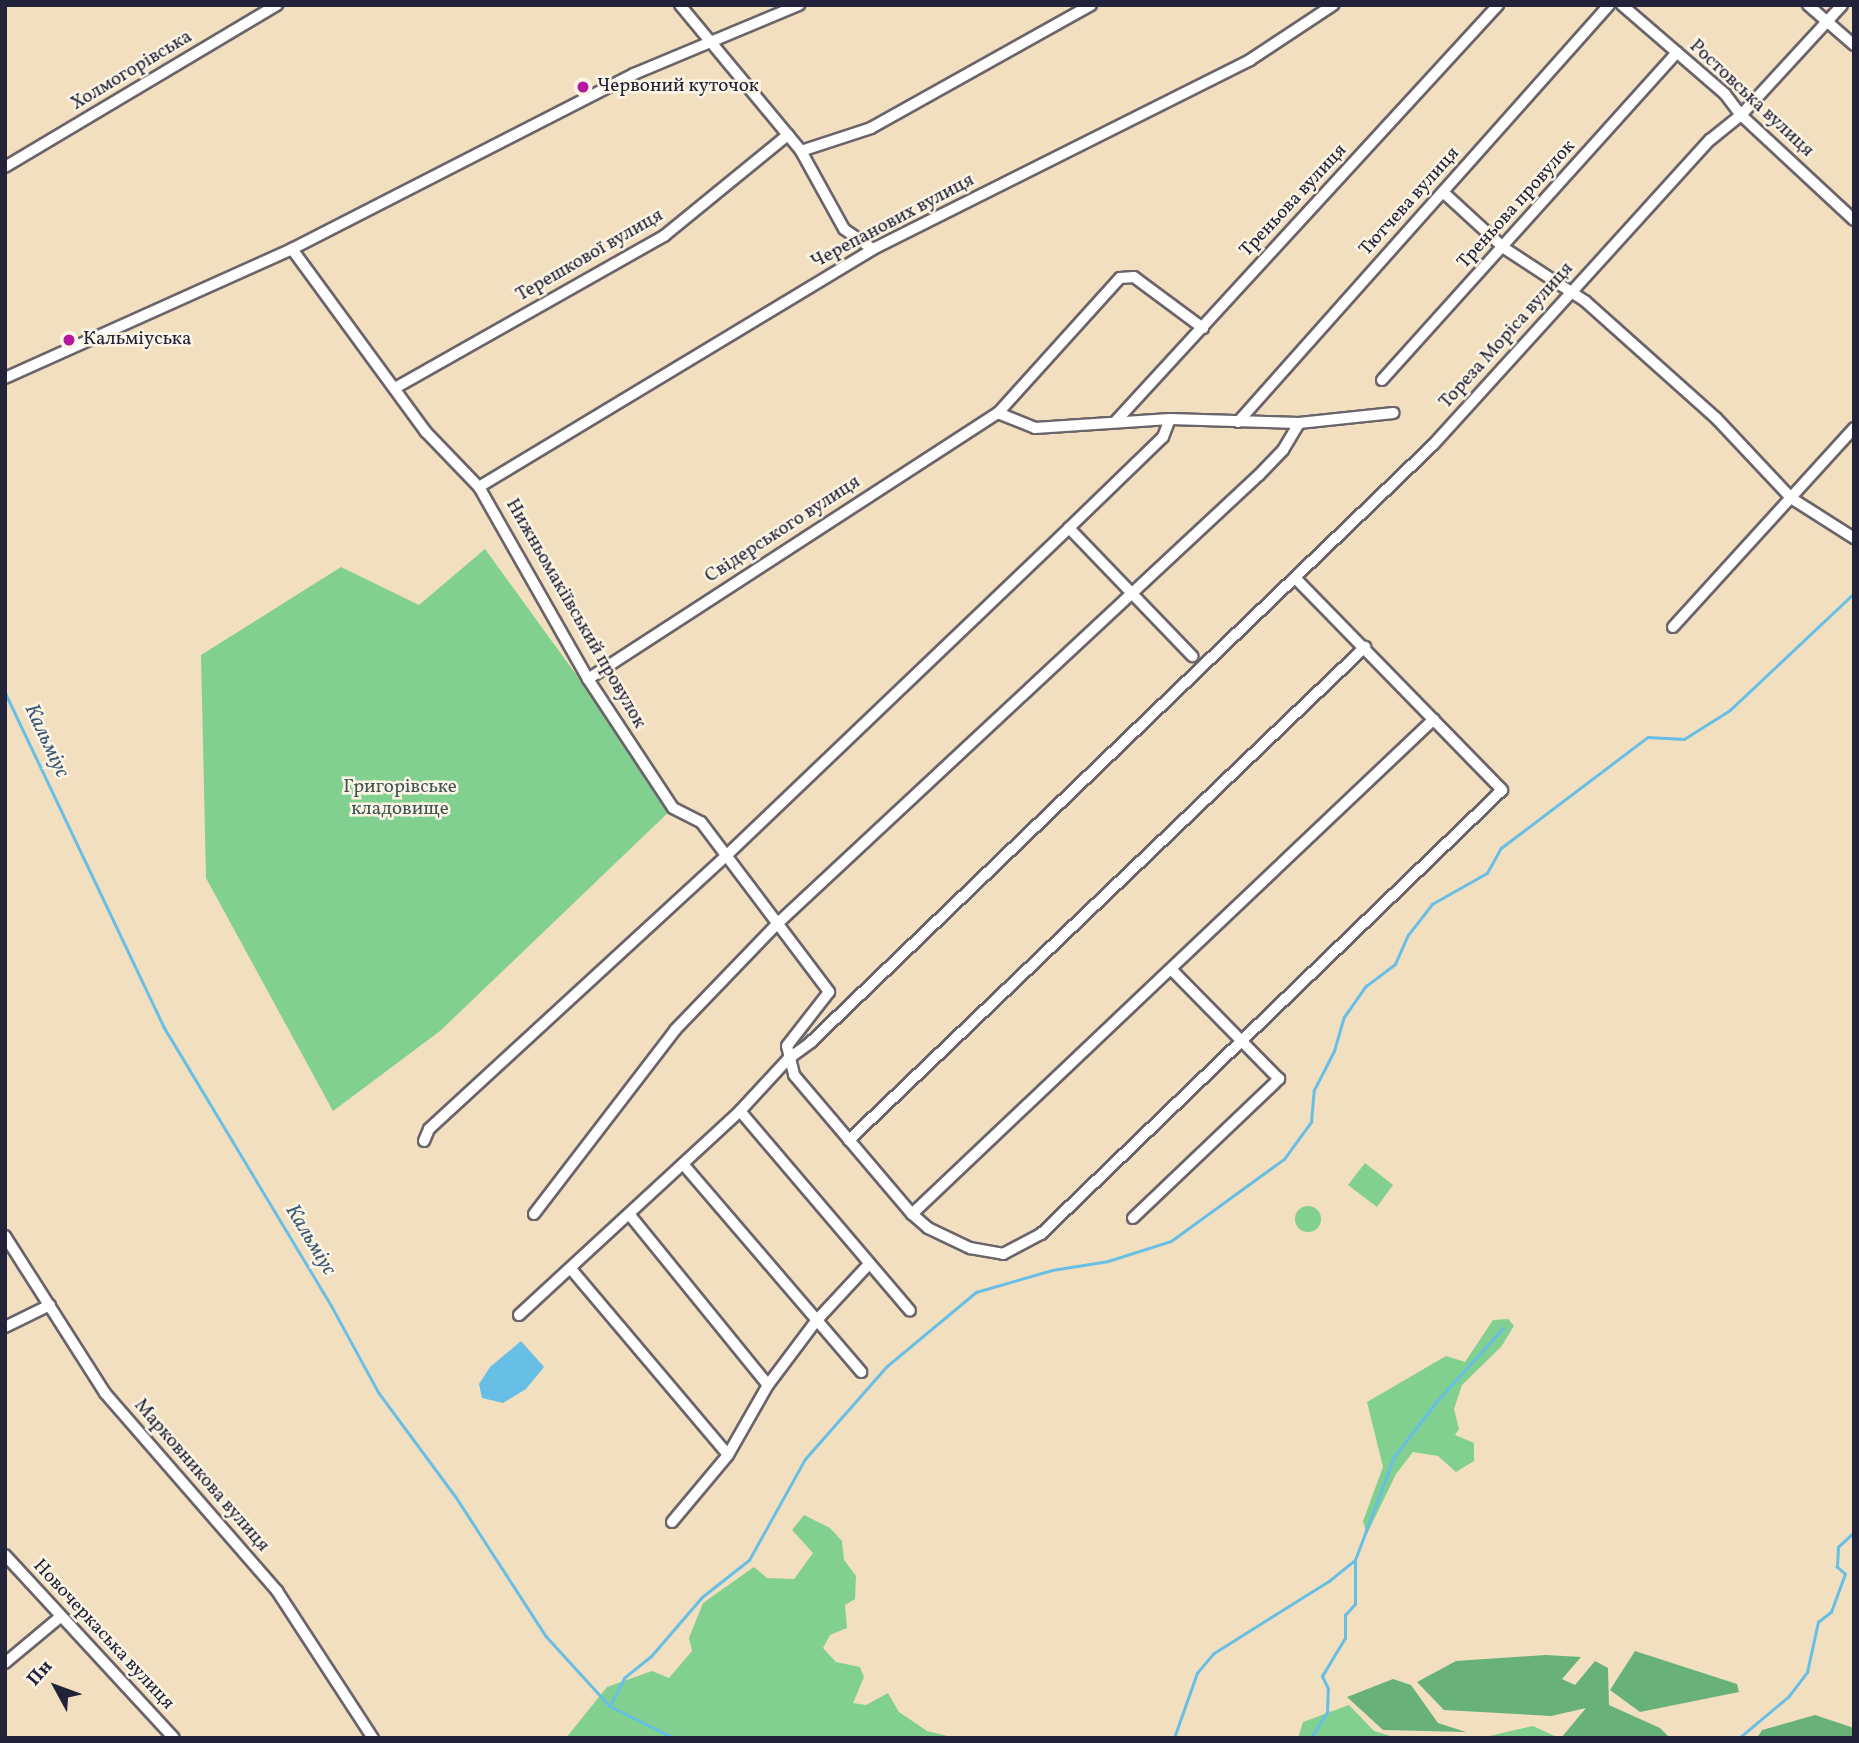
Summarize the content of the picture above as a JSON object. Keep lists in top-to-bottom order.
{
  "streets": {
    "street": [
      "Холмогорівська",
      "Ростовська вулиця",
      "Треньова вулиця",
      "Тютчева вулиця",
      "Треньова провулок",
      "Черепанових вулиця",
      "Терешкової вулиця",
      "Тореза Моріса вулиця",
      "Свiдерського вулиця",
      "Нижньомакіївський провулок",
      "Марковникова вулиця",
      "Новочеркаська вулиця"
    ]
  },
  "crossings": [
    ["Ростовська вулиця", "Треньова провулок"],
    ["Ростовська вулиця", "Тореза Моріса вулиця"],
    ["Треньова вулиця", "Свiдерського вулиця"],
    ["Черепанових вулиця", "Нижньомакіївський провулок"],
    ["Терешкової вулиця", "Нижньомакіївський провулок"],
    ["Тореза Моріса вулиця", "Нижньомакіївський провулок"],
    ["Свiдерського вулиця", "Нижньомакіївський провулок"]
  ],
  "water": ["Кальміус"],
  "parks": ["Григорівське кладовище"],
  "places": ["Червоний куточок", "Кальміуська"],
  "north": "top left"
}
